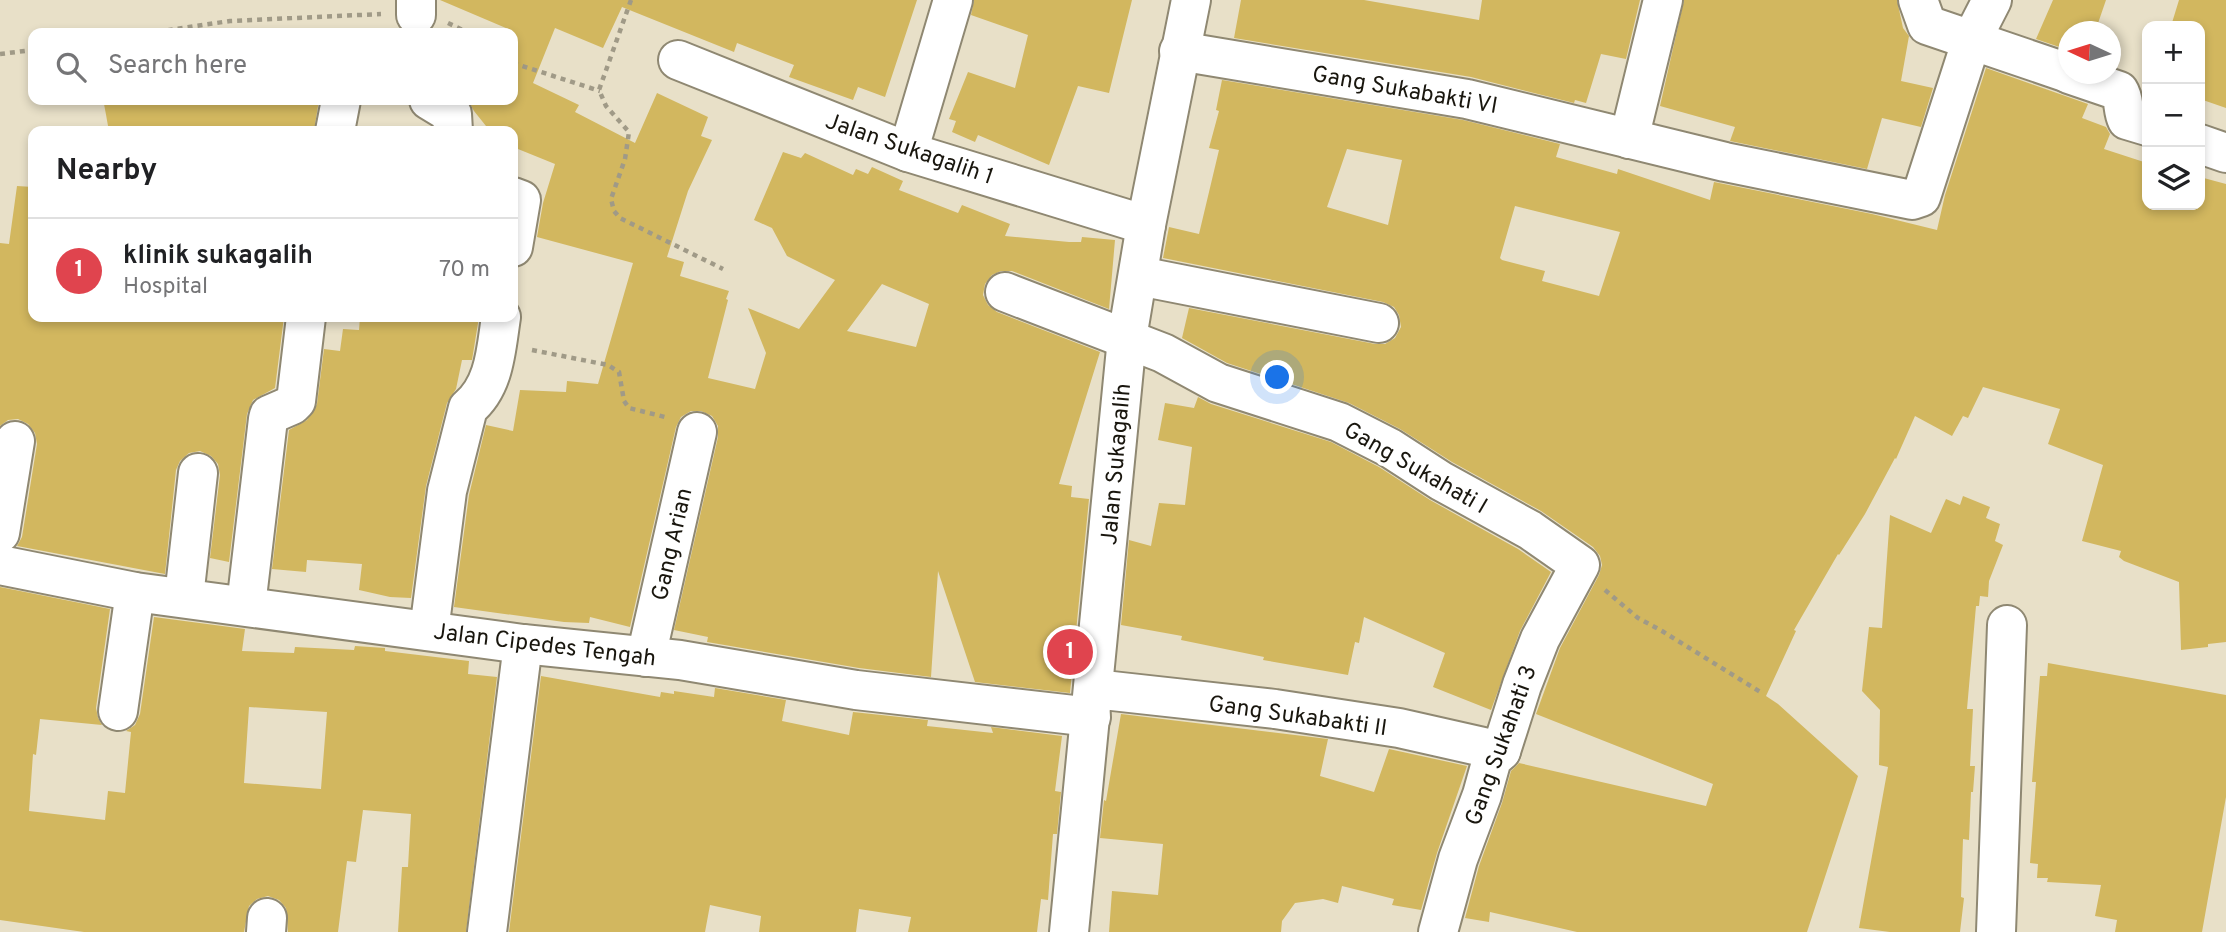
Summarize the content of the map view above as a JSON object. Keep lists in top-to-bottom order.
{
  "streets": {
    "street": [
      "Gang Sukabakti VI",
      "Jalan Sukagalih 1",
      "Jalan Sukagalih",
      "Gang Sukahati I",
      "Gang Arian",
      "Jalan Cipedes Tengah",
      "Gang Sukabakti II",
      "Gang Sukahati 3"
    ]
  },
  "crossings": [
    ["Gang Sukabakti VI", "Jalan Sukagalih"],
    ["Jalan Sukagalih 1", "Jalan Sukagalih"],
    ["Jalan Sukagalih", "Gang Sukahati I"],
    ["Jalan Sukagalih", "Jalan Cipedes Tengah"],
    ["Jalan Sukagalih", "Gang Sukabakti II"],
    ["Gang Sukahati I", "Gang Sukahati 3"],
    ["Gang Arian", "Jalan Cipedes Tengah"],
    ["Jalan Cipedes Tengah", "Gang Sukabakti II"],
    ["Gang Sukabakti II", "Gang Sukahati 3"]
  ],
  "north": "left",
  "page": {
    "map_buttons": ["+", "−"],
    "search": "Search here",
    "heading": "Nearby",
    "list": [
      {
        "mark": "1",
        "name": "klinik sukagalih",
        "note": "Hospital",
        "value": "70 m"
      }
    ],
    "pins": "1"
  }
}
